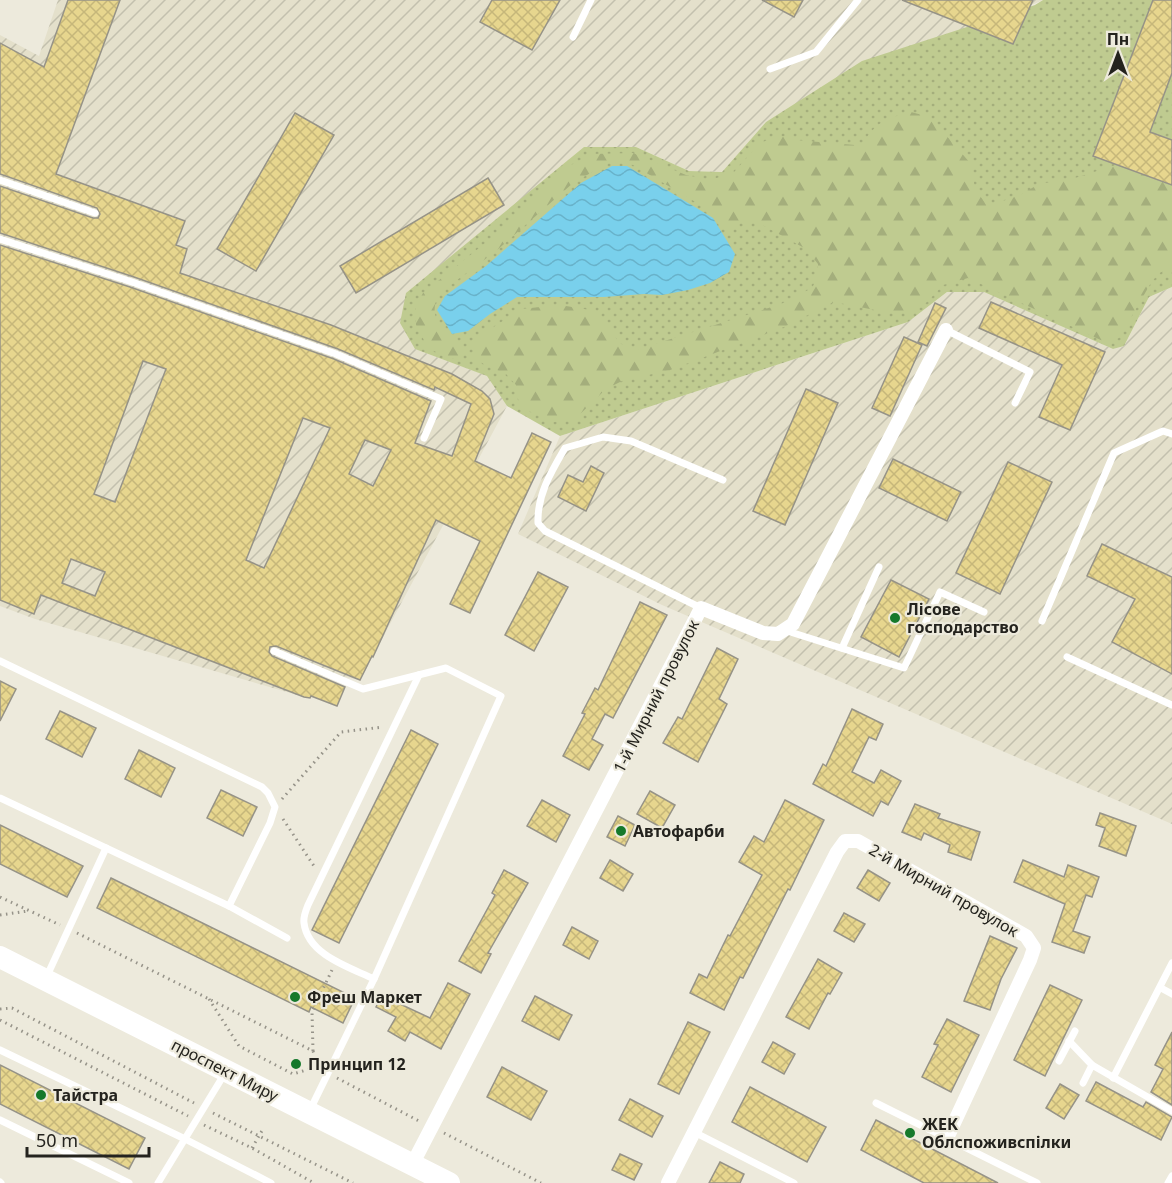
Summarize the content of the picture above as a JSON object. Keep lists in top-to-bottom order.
{
  "streets": {
    "main road": ["проспект Миру"],
    "street": ["1-й Мирний провулок", "2-й Мирний провулок"]
  },
  "crossings": [
    ["1-й Мирний провулок", "проспект Миру"]
  ],
  "places": [
    "Лісове господарство",
    "Автофарби",
    "Фреш Маркет",
    "Принцип 12",
    "Тайстра",
    "ЖЕК Облспоживспілки"
  ],
  "scale_bar": "50 m",
  "north": "top"
}
